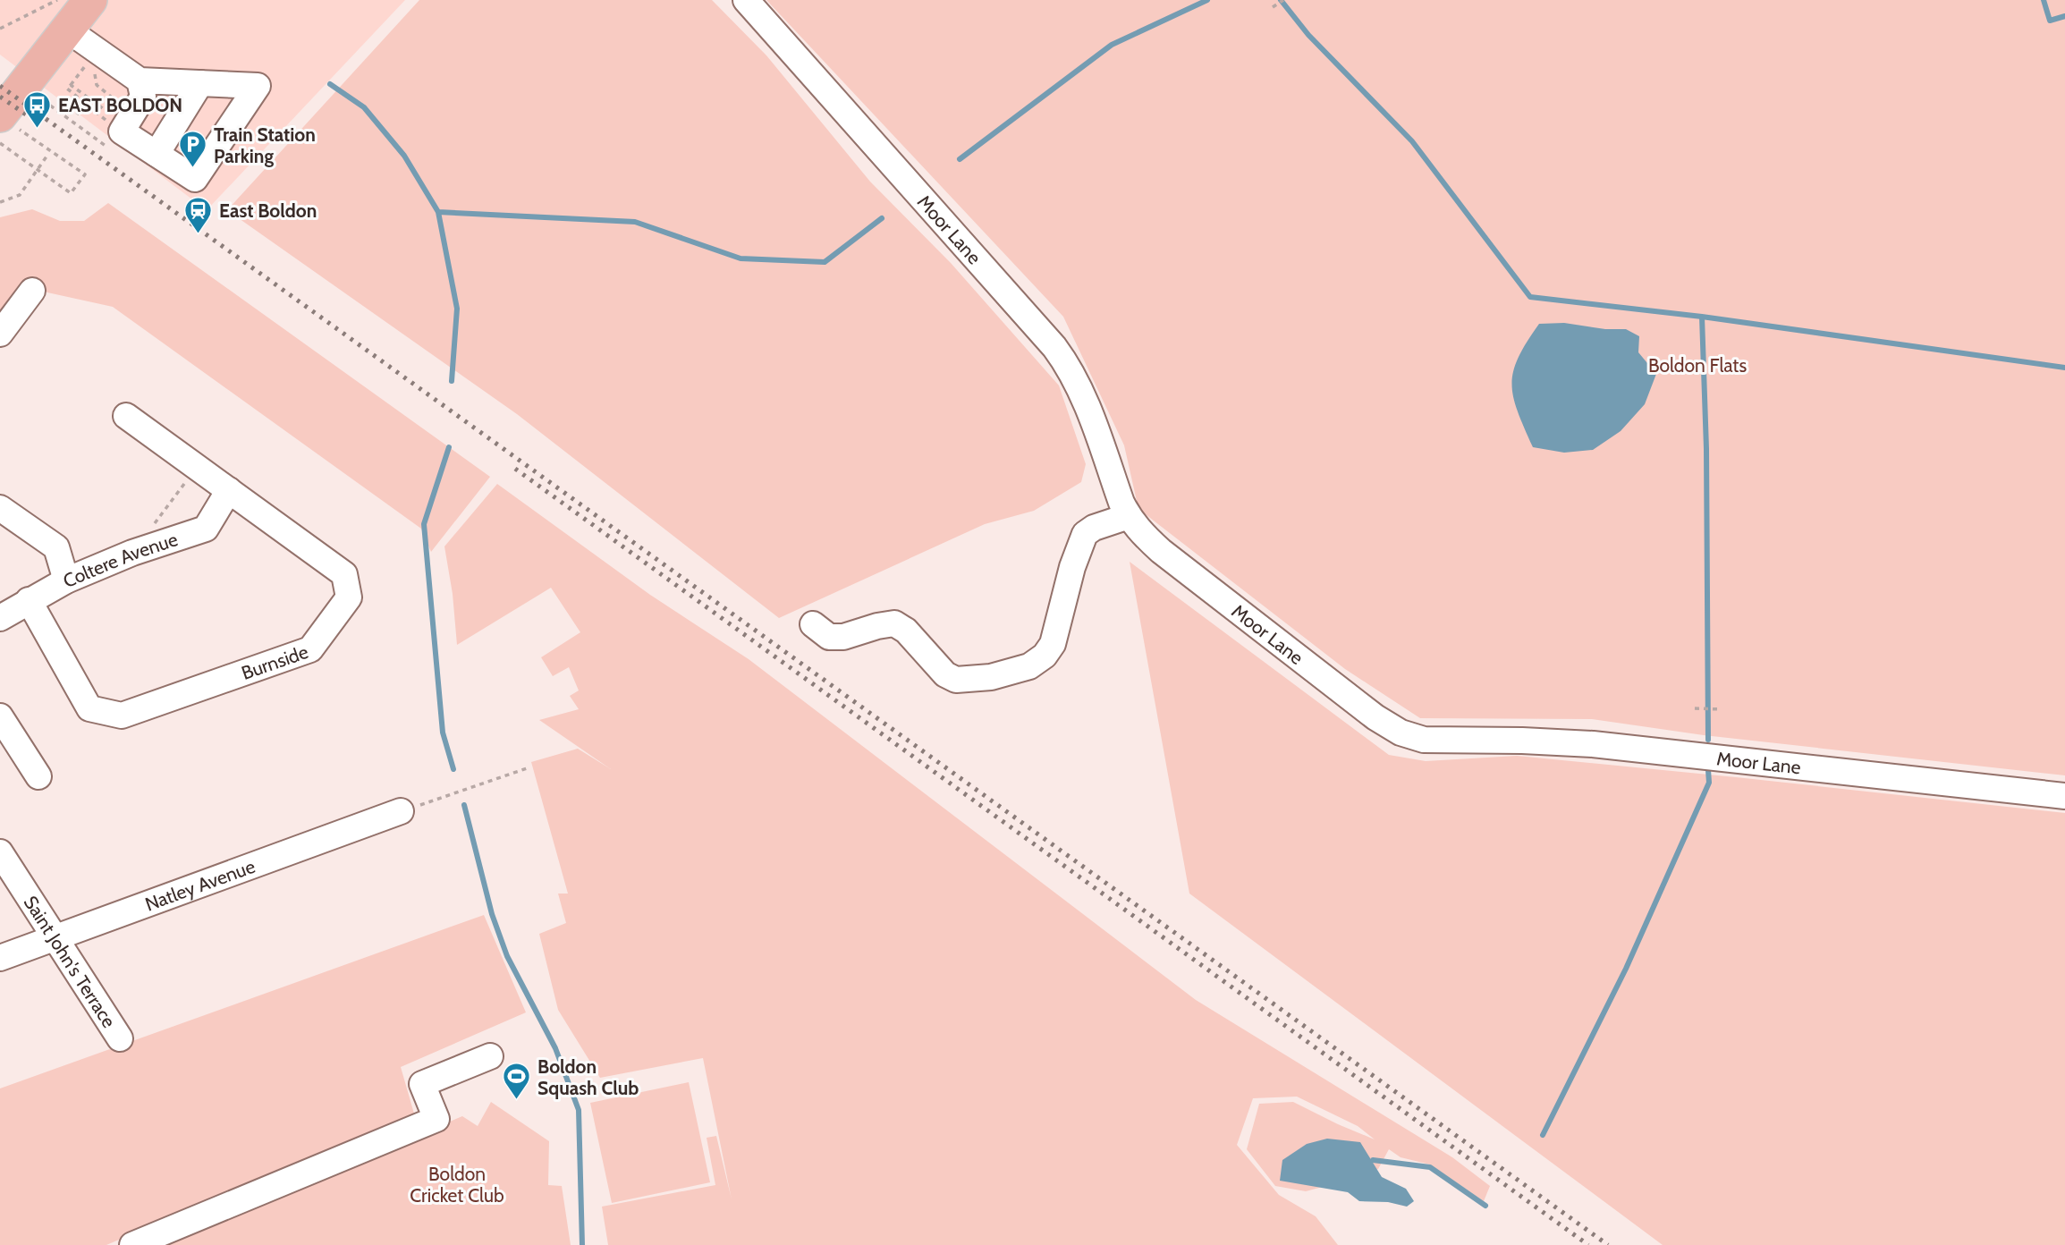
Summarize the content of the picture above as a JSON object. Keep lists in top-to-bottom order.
{
  "streets": {
    "street": [
      "Moor Lane",
      "Coltere Avenue",
      "Burnside",
      "Natley Avenue",
      "Saint John's Terrace"
    ]
  },
  "crossings": [
    ["Coltere Avenue", "Burnside"],
    ["Natley Avenue", "Saint John's Terrace"]
  ],
  "parks": ["Boldon Flats", "Boldon Cricket Club"],
  "places": {
    "bus stop": ["EAST BOLDON"],
    "parking": ["Train Station Parking"],
    "station": ["East Boldon"],
    "sports": ["Boldon Squash Club"]
  }
}
